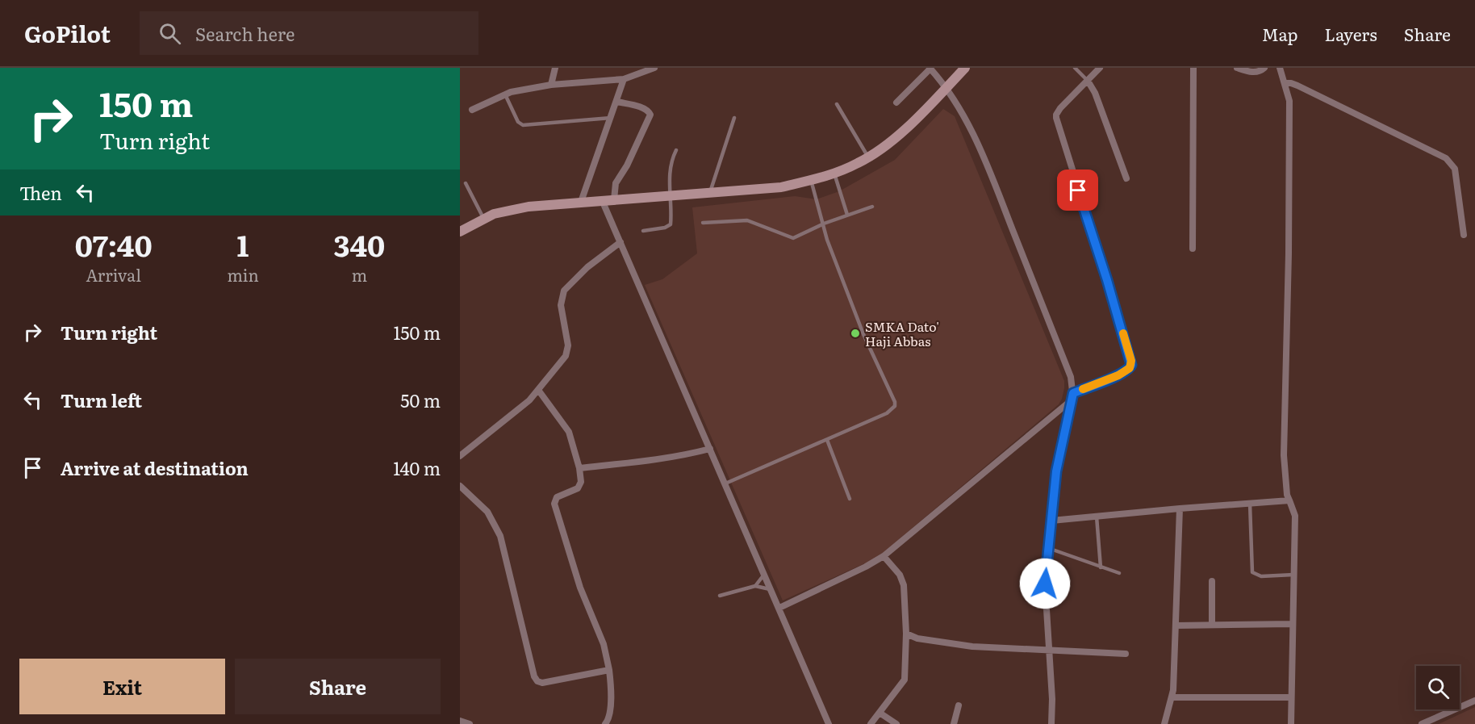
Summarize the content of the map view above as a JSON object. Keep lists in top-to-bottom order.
{
  "places": ["SMKA Dato' Haji Abbas"],
  "page": {
    "header": "GoPilot",
    "search": "Search here",
    "nav": ["Map", "Layers", "Share"],
    "turn": ["150 m", "Turn right"],
    "then": "Then",
    "eta": [
      "07:40",
      "Arrival",
      "1",
      "min",
      "340",
      "m"
    ],
    "list": [
      {
        "name": "Turn right",
        "value": "150 m"
      },
      {
        "name": "Turn left",
        "value": "50 m"
      },
      {
        "name": "Arrive at destination",
        "value": "140 m"
      }
    ],
    "buttons": ["Exit", "Share"]
  }
}
